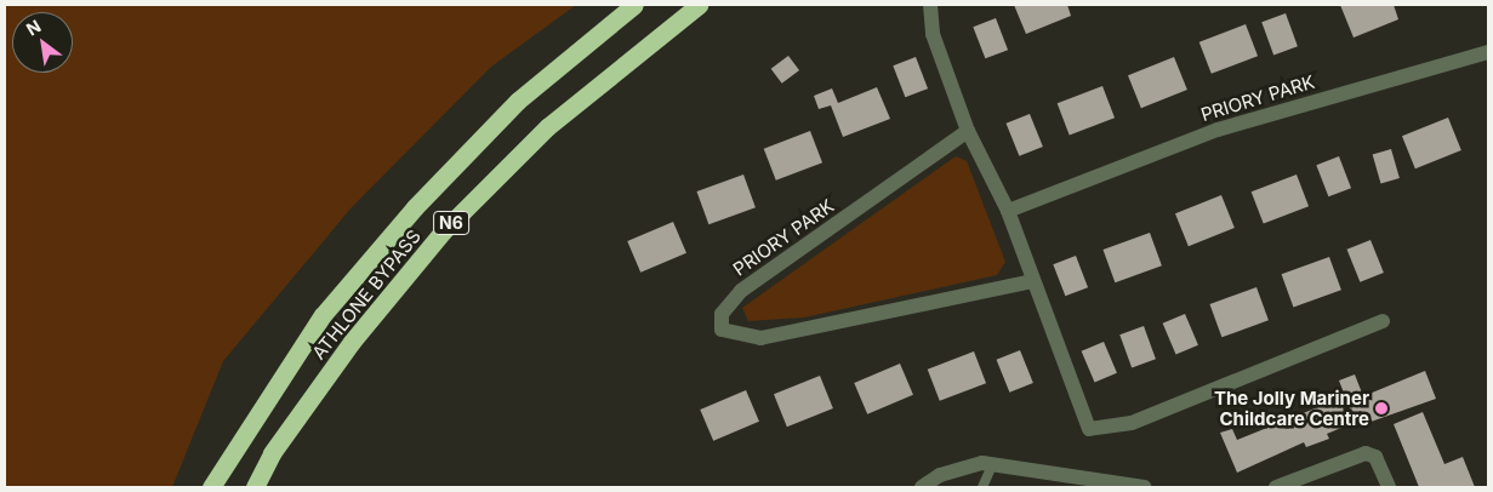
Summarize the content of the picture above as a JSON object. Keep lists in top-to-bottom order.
{
  "streets": {
    "highway": ["N6", "ATHLONE BYPASS"],
    "street": ["PRIORY PARK"]
  },
  "places": ["The Jolly Mariner Childcare Centre"],
  "north": "top left"
}
